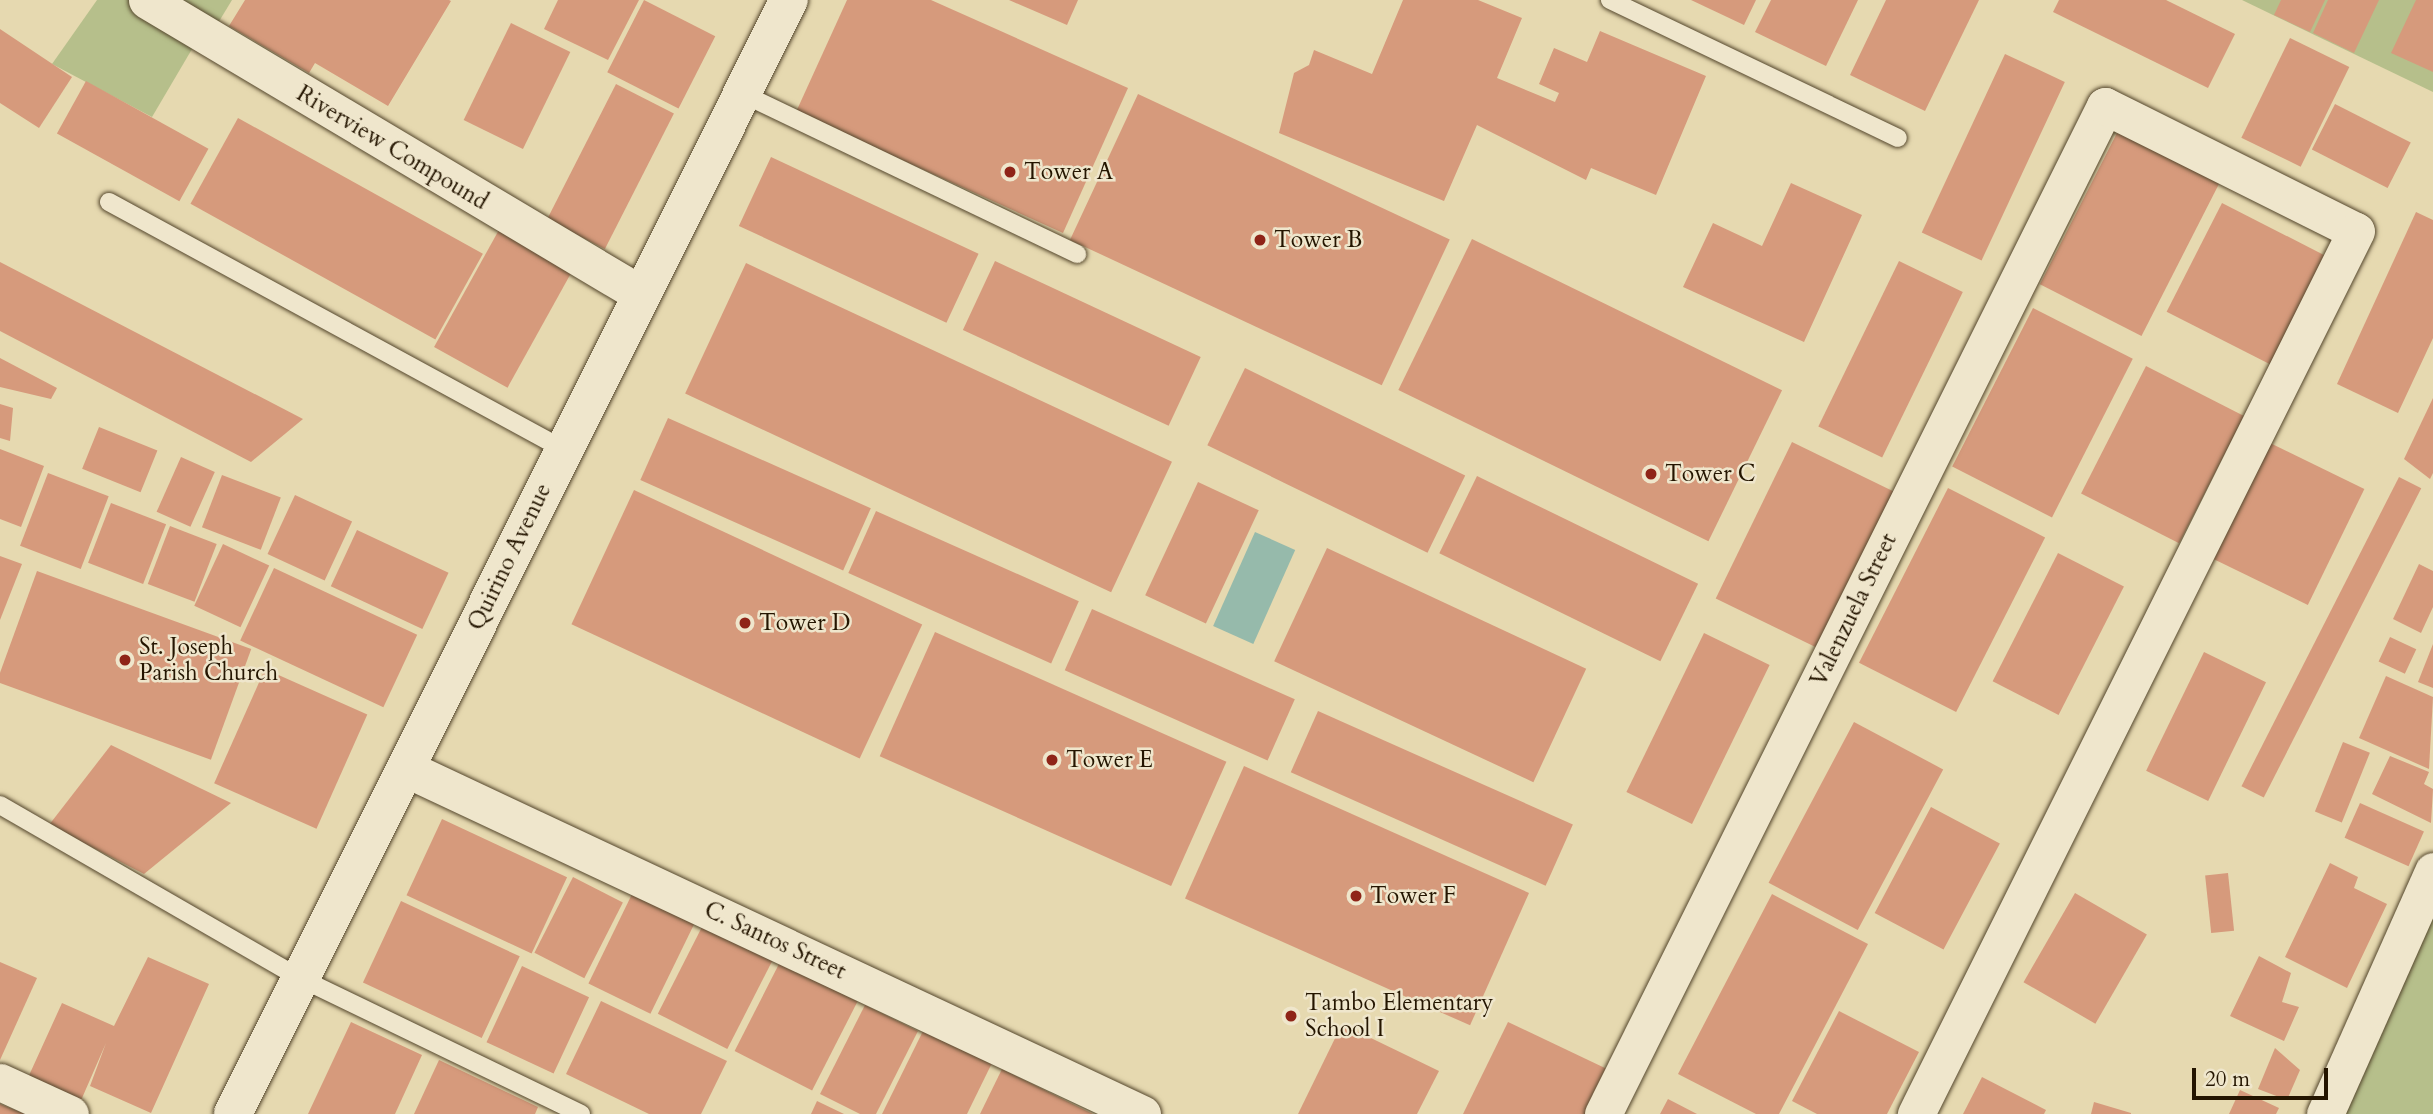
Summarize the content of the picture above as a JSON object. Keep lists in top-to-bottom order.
{
  "streets": {
    "main road": ["Quirino Avenue"],
    "street": ["Riverview Compound", "Valenzuela Street", "C. Santos Street"]
  },
  "crossings": [
    ["Riverview Compound", "Quirino Avenue"],
    ["Quirino Avenue", "C. Santos Street"]
  ],
  "places": [
    "Tower A",
    "Tower B",
    "Tower C",
    "Tower D",
    "St. Joseph Parish Church",
    "Tower E",
    "Tower F",
    "Tambo Elementary School I"
  ],
  "scale_bar": "20 m"
}
